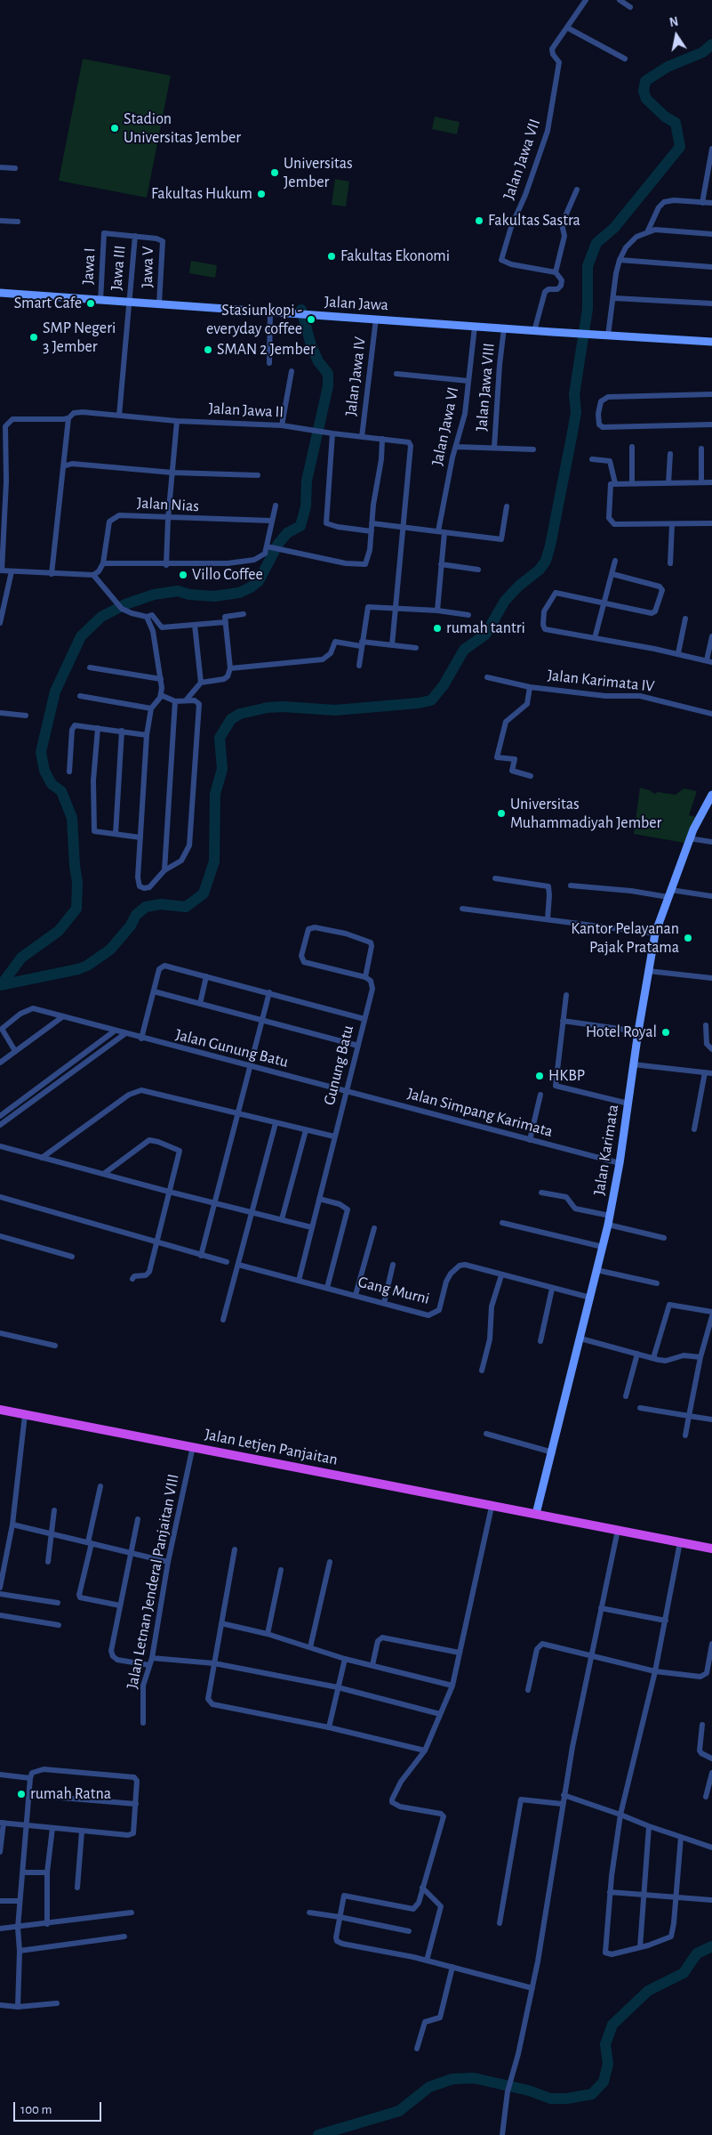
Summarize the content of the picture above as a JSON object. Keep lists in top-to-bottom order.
{
  "streets": {
    "highway": ["Jalan Letjen Panjaitan"],
    "main road": ["Jalan Jawa", "Jalan Karimata"],
    "street": [
      "Jalan Jawa VII",
      "Jawa I",
      "Jawa V",
      "Jawa III",
      "Jalan Jawa IV",
      "Jalan Jawa VIII",
      "Jalan Jawa II",
      "Jalan Jawa VI",
      "Jalan Nias",
      "Jalan Karimata IV",
      "Jalan Gunung Batu",
      "Gunung Batu",
      "Jalan Simpang Karimata",
      "Gang Murni",
      "Jalan Letnan Jenderal Panjaitan VIII"
    ]
  },
  "crossings": [
    ["Jawa I", "Jawa V"],
    ["Jawa I", "Jawa III"],
    ["Jawa I", "Jalan Jawa"],
    ["Jawa V", "Jawa III"],
    ["Jawa V", "Jalan Jawa"],
    ["Jawa III", "Jalan Jawa"],
    ["Jalan Jawa", "Jalan Jawa IV"],
    ["Jalan Jawa", "Jalan Jawa VIII"],
    ["Jalan Jawa", "Jalan Jawa VI"],
    ["Jalan Jawa IV", "Jalan Jawa II"],
    ["Jalan Gunung Batu", "Gunung Batu"],
    ["Jalan Gunung Batu", "Jalan Simpang Karimata"],
    ["Gunung Batu", "Jalan Simpang Karimata"],
    ["Gunung Batu", "Gang Murni"],
    ["Jalan Simpang Karimata", "Jalan Karimata"],
    ["Jalan Karimata", "Gang Murni"],
    ["Jalan Karimata", "Jalan Letjen Panjaitan"],
    ["Jalan Letjen Panjaitan", "Jalan Letnan Jenderal Panjaitan VIII"]
  ],
  "places": [
    "Stadion Universitas Jember",
    "Universitas Jember",
    "Fakultas Hukum",
    "Fakultas Sastra",
    "Fakultas Ekonomi",
    "Smart Cafe",
    "Stasiunkopi - everyday coffee",
    "SMP Negeri 3 Jember",
    "SMAN 2 Jember",
    "Villo Coffee",
    "rumah tantri",
    "Universitas Muhammadiyah Jember",
    "Kantor Pelayanan Pajak Pratama",
    "Hotel Royal",
    "HKBP",
    "rumah Ratna"
  ],
  "scale_bar": "100 m",
  "north": "top"
}
